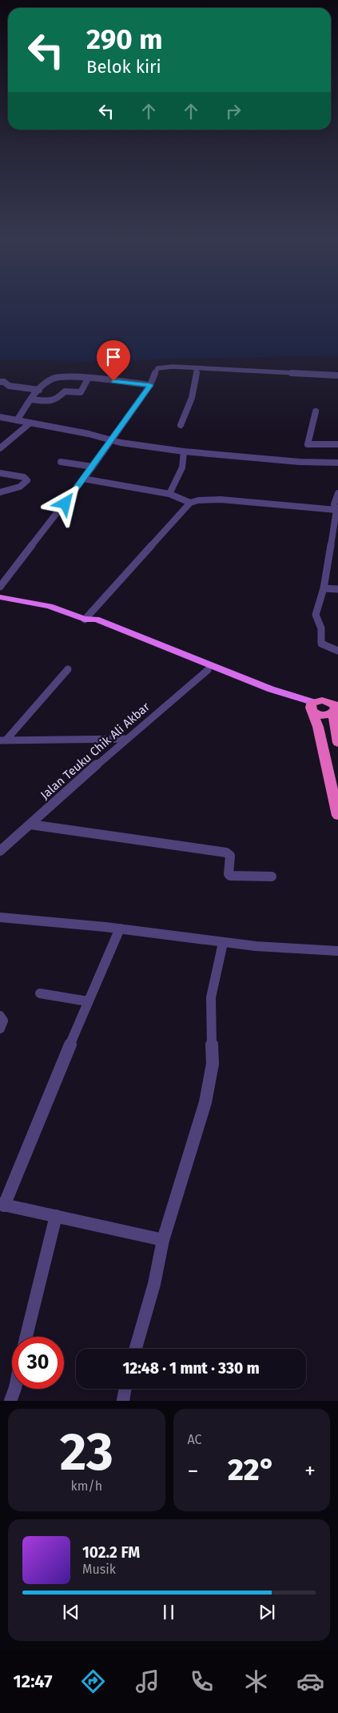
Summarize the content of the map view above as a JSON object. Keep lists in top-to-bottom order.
{
  "streets": {
    "street": ["Jalan Teuku Chik Ali Akbar"]
  },
  "page": {
    "turn": ["290 m", "Belok kiri"],
    "limit": "30",
    "trip": "12:48 · 1 mnt · 330 m",
    "tile": [
      ["23", "km/h"],
      "AC"
    ],
    "heat": ["−", "22°", "+"],
    "song": ["102.2 FM", "Musik"],
    "tabs": "12:47"
  }
}
